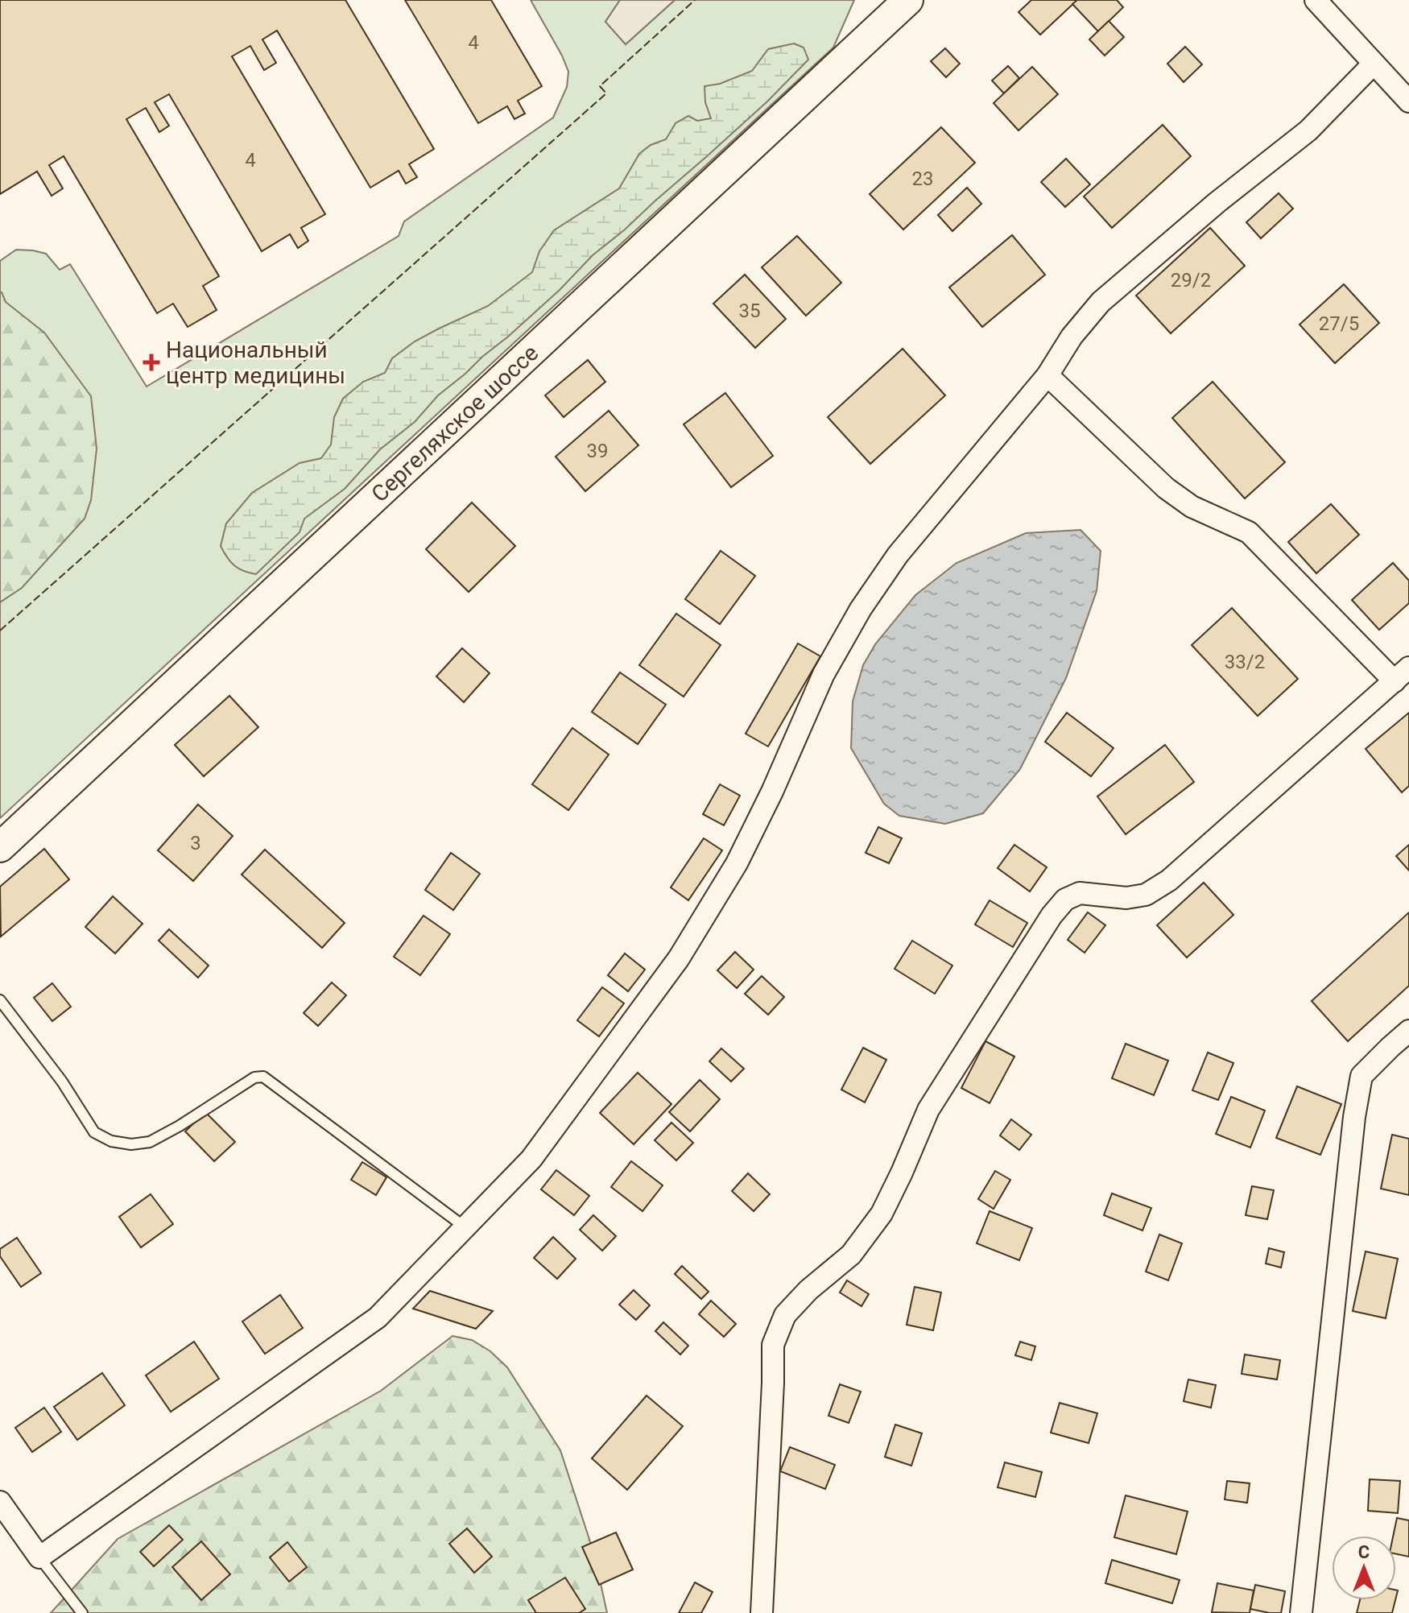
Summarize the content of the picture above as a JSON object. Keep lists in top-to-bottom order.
{
  "streets": {
    "main road": ["Сергеляхское шоссе"]
  },
  "places": {
    "health": ["Национальный центр медицины"]
  },
  "house_numbers": [
    "4",
    "4",
    "23",
    "29/2",
    "35",
    "27/5",
    "39",
    "33/2",
    "3"
  ],
  "north": "top"
}
